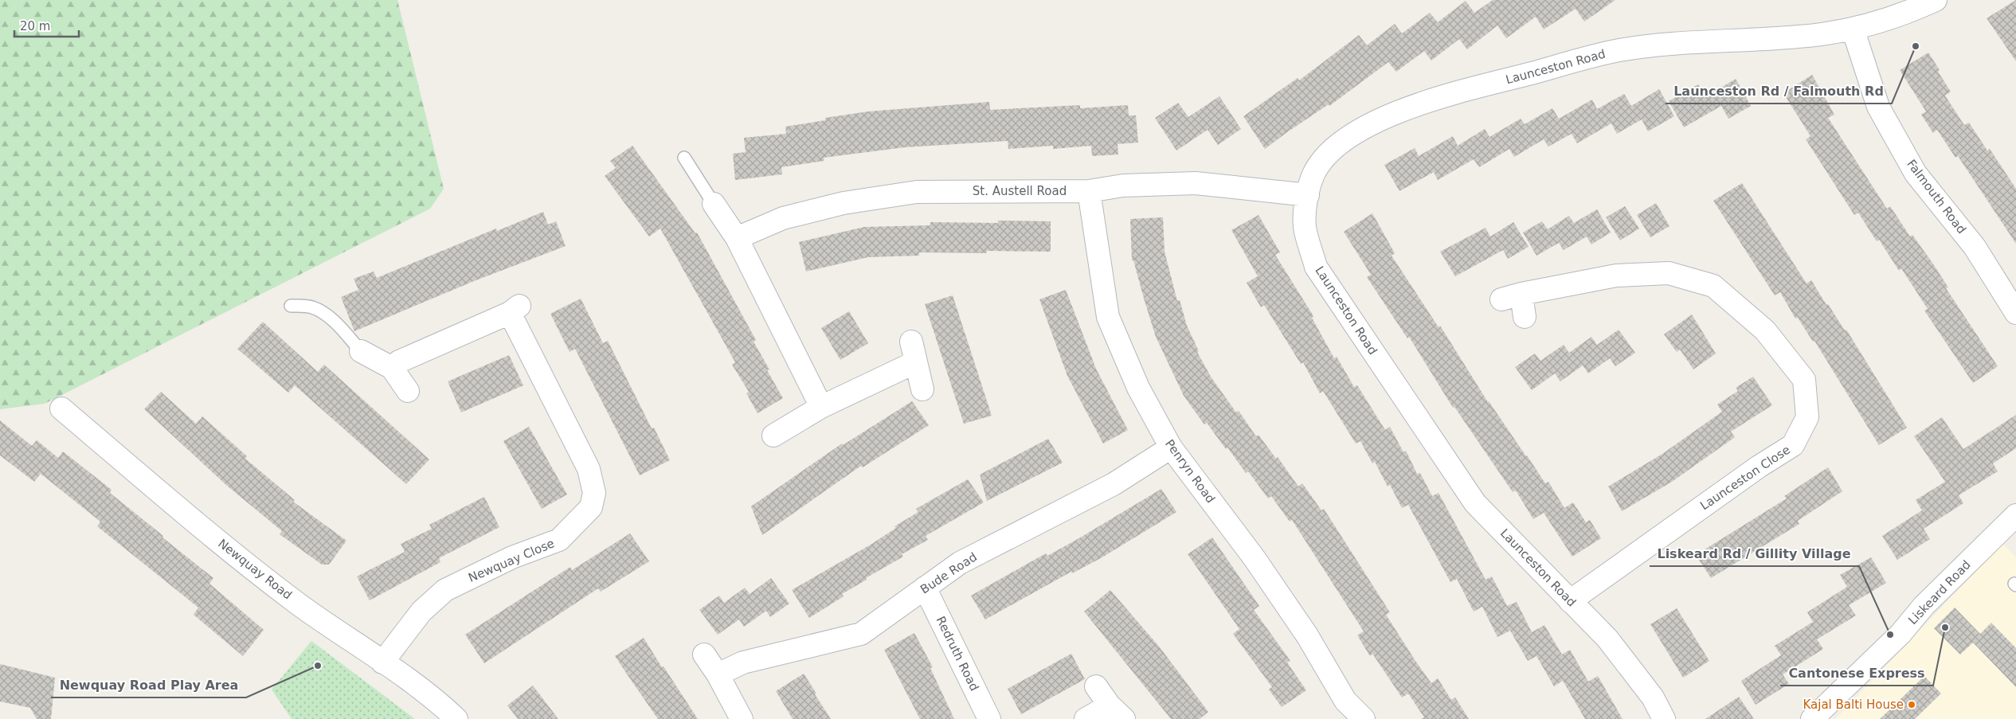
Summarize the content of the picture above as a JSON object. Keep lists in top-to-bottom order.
{
  "streets": {
    "street": [
      "Launceston Road",
      "St. Austell Road",
      "Falmouth Road",
      "Penryn Road",
      "Launceston Close",
      "Newquay Close",
      "Newquay Road",
      "Bude Road",
      "Liskeard Road",
      "Redruth Road"
    ]
  },
  "crossings": [
    ["Launceston Road", "St. Austell Road"],
    ["Launceston Road", "Falmouth Road"],
    ["Launceston Road", "Launceston Close"],
    ["St. Austell Road", "Penryn Road"],
    ["Penryn Road", "Bude Road"],
    ["Newquay Close", "Newquay Road"],
    ["Bude Road", "Redruth Road"]
  ],
  "places": [
    "Launceston Rd / Falmouth Rd",
    "Cantonese Express",
    "Liskeard Rd / Gillity Village",
    "Newquay Road Play Area",
    "Kajal Balti House"
  ],
  "scale_bar": "20 m"
}
